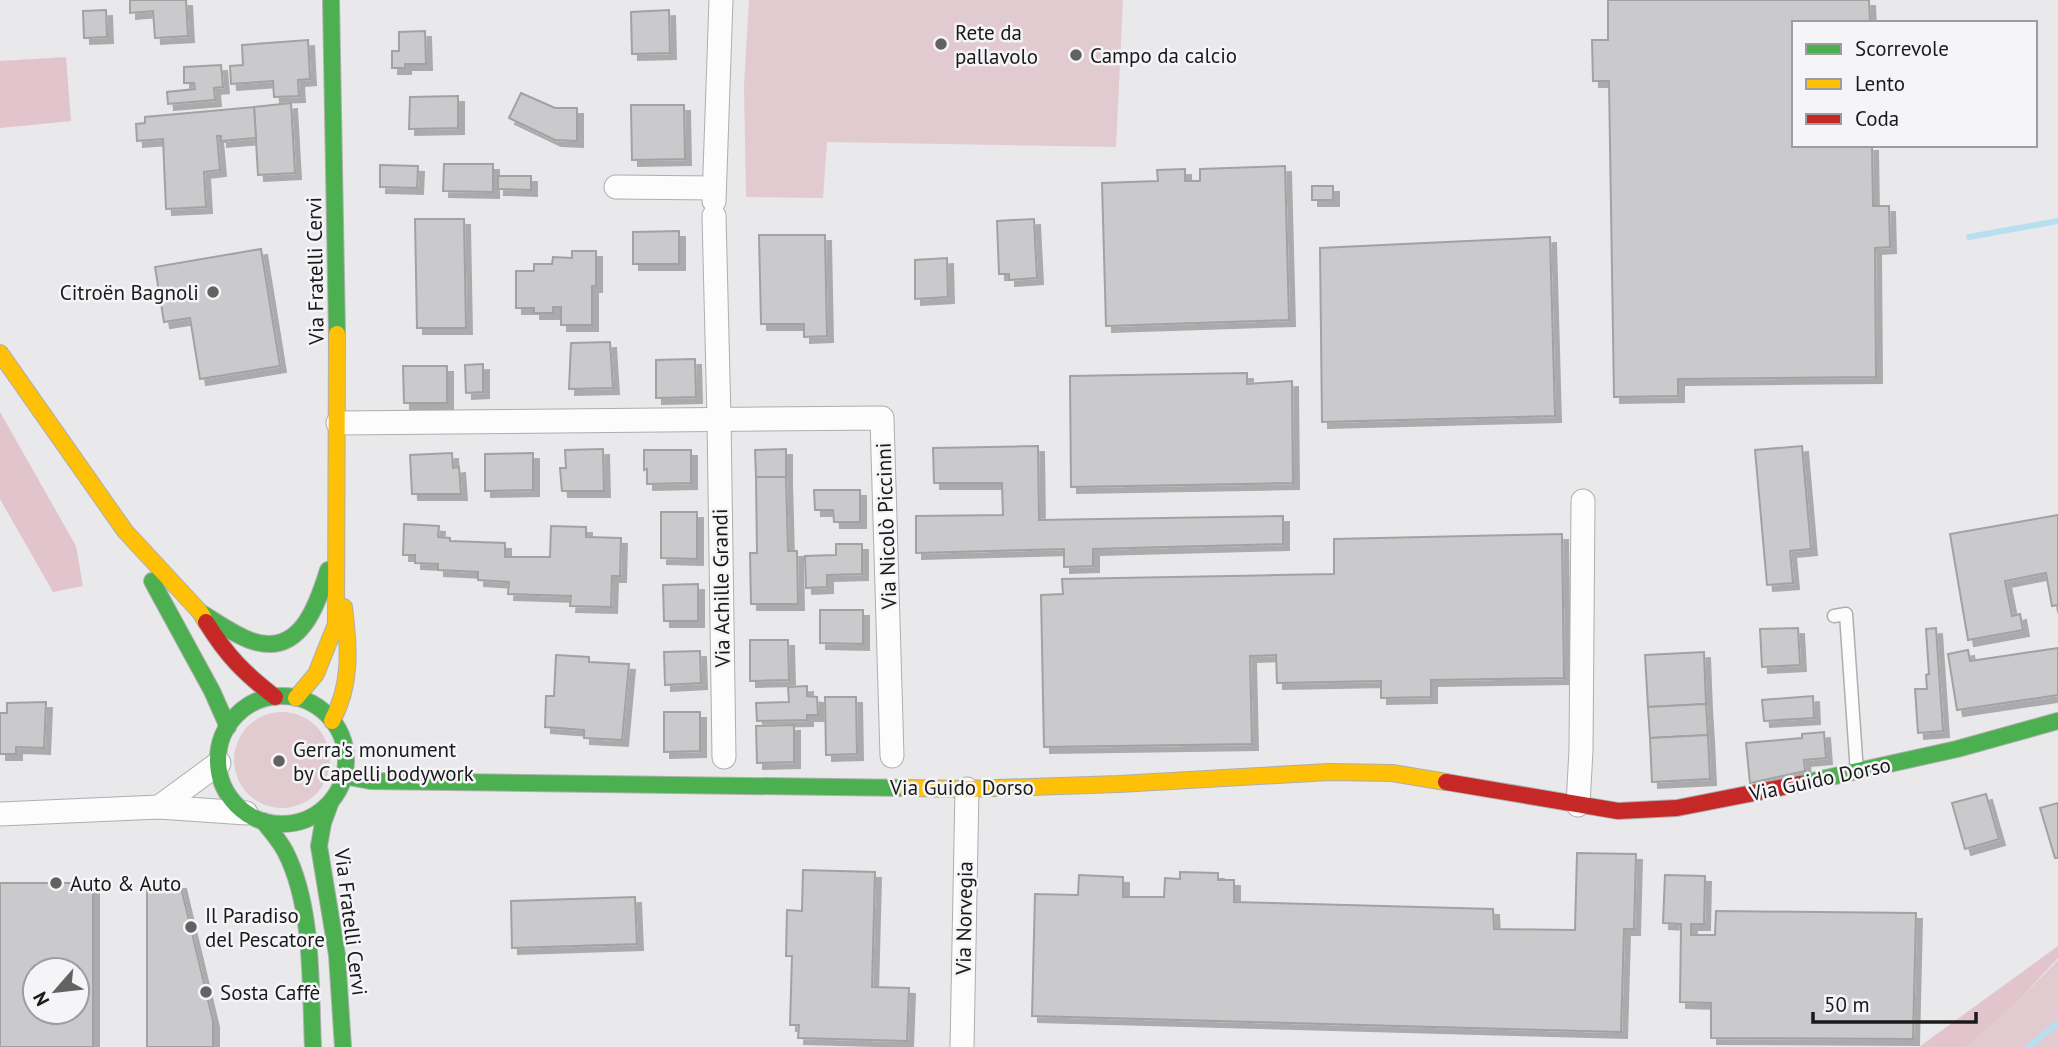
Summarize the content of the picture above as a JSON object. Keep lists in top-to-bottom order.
{
  "streets": {
    "main road": ["Via Fratelli Cervi", "Via Guido Dorso"],
    "street": ["Via Nicolò Piccinni", "Via Achille Grandi", "Via Norvegia"]
  },
  "crossings": [
    ["Via Fratelli Cervi", "Via Nicolò Piccinni"],
    ["Via Fratelli Cervi", "Via Guido Dorso"],
    ["Via Nicolò Piccinni", "Via Achille Grandi"],
    ["Via Guido Dorso", "Via Norvegia"]
  ],
  "places": [
    "Rete da pallavolo",
    "Campo da calcio",
    "Citroën Bagnoli",
    "Gerra's monument by Capelli bodywork",
    "Auto & Auto",
    "Il Paradiso del Pescatore",
    "Sosta Caffè"
  ],
  "legend": ["Scorrevole", "Lento", "Coda"],
  "scale_bar": "50 m",
  "north": "bottom left"
}
